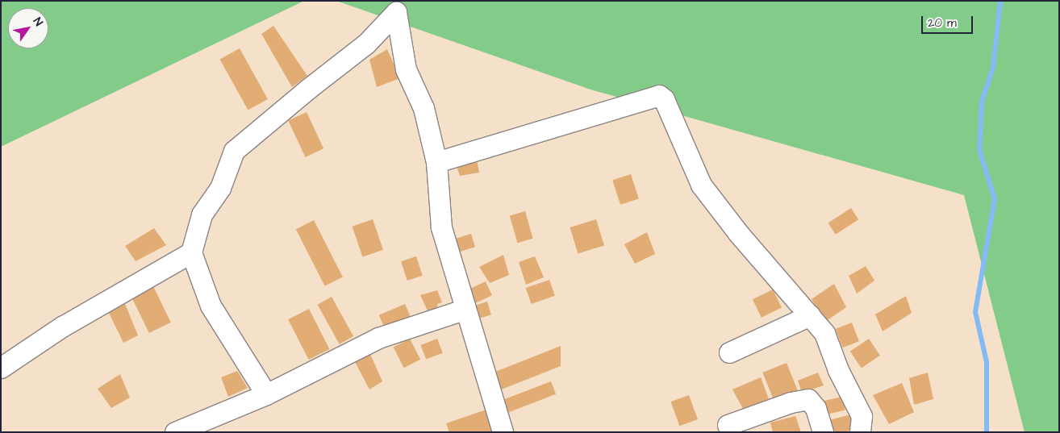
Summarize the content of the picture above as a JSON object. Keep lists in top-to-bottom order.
{
  "scale_bar": "20 m",
  "north": "top right"
}
